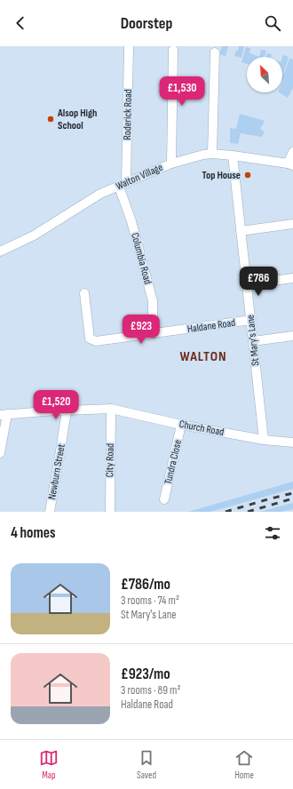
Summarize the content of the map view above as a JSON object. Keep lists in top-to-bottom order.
{
  "streets": {
    "street": [
      "Roderick Road",
      "Walton Village",
      "Columbia Road",
      "Haldane Road",
      "St Mary's Lane",
      "Church Road",
      "City Road",
      "Tundra Close",
      "Newburn Street"
    ]
  },
  "crossings": [
    ["Roderick Road", "Walton Village"],
    ["Roderick Road", "Columbia Road"],
    ["Walton Village", "Columbia Road"],
    ["Walton Village", "St Mary's Lane"],
    ["Columbia Road", "Haldane Road"],
    ["Haldane Road", "St Mary's Lane"],
    ["St Mary's Lane", "Church Road"],
    ["Church Road", "City Road"],
    ["Church Road", "Tundra Close"],
    ["Church Road", "Newburn Street"]
  ],
  "districts": ["WALTON"],
  "places": ["Alsop High School", "Top House"],
  "north": "top left",
  "page": {
    "header": "Doorstep",
    "price": [
      "£1,530",
      "£786",
      "£923",
      "£1,520"
    ],
    "heading": "4 homes",
    "list": [
      {
        "name": "£786/mo",
        "note": "3 rooms · 74 m² · St Mary's Lane"
      },
      {
        "name": "£923/mo",
        "note": "3 rooms · 89 m² · Haldane Road"
      }
    ],
    "tabs": ["Map", "Saved", "Home"]
  }
}
